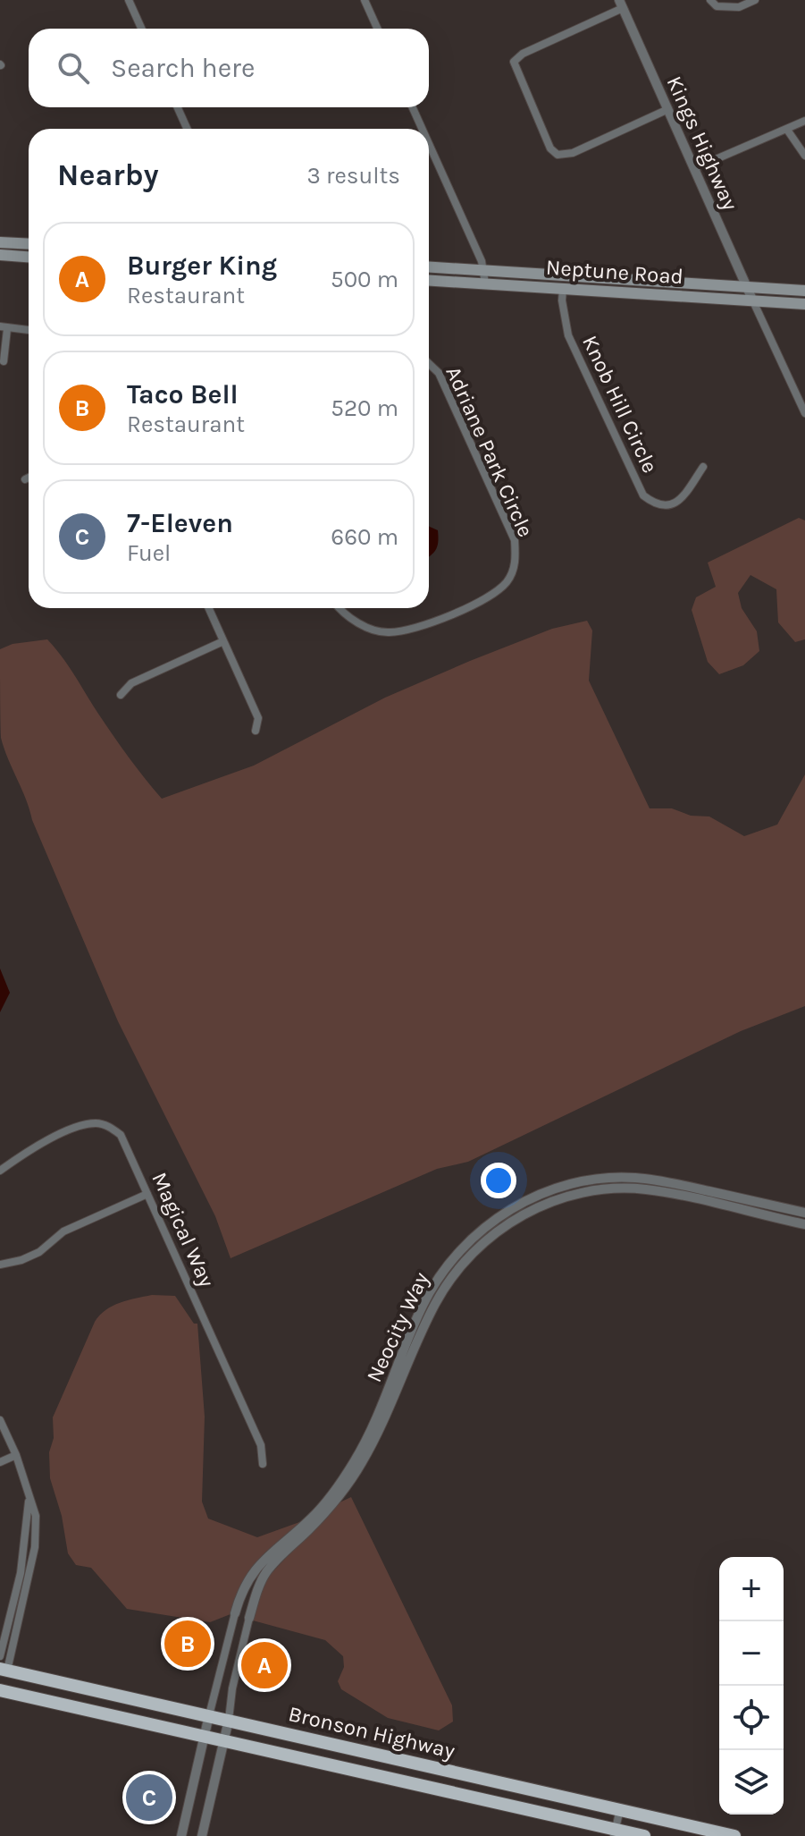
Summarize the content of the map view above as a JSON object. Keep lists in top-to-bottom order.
{
  "streets": {
    "highway": ["Bronson Highway"],
    "main road": ["Neptune Road"],
    "street": [
      "Kings Highway",
      "Knob Hill Circle",
      "Adriane Park Circle",
      "Magical Way",
      "Neocity Way"
    ]
  },
  "crossings": [
    ["Kings Highway", "Neptune Road"],
    ["Neptune Road", "Knob Hill Circle"]
  ],
  "page": {
    "search": "Search here",
    "heading": ["Nearby", "3 results"],
    "list": [
      {
        "mark": "A",
        "name": "Burger King",
        "note": "Restaurant",
        "value": "500 m"
      },
      {
        "mark": "B",
        "name": "Taco Bell",
        "note": "Restaurant",
        "value": "520 m"
      },
      {
        "mark": "C",
        "name": "7-Eleven",
        "note": "Fuel",
        "value": "660 m"
      }
    ],
    "map_buttons": ["+", "−"],
    "pins": ["B", "A", "C"]
  }
}
